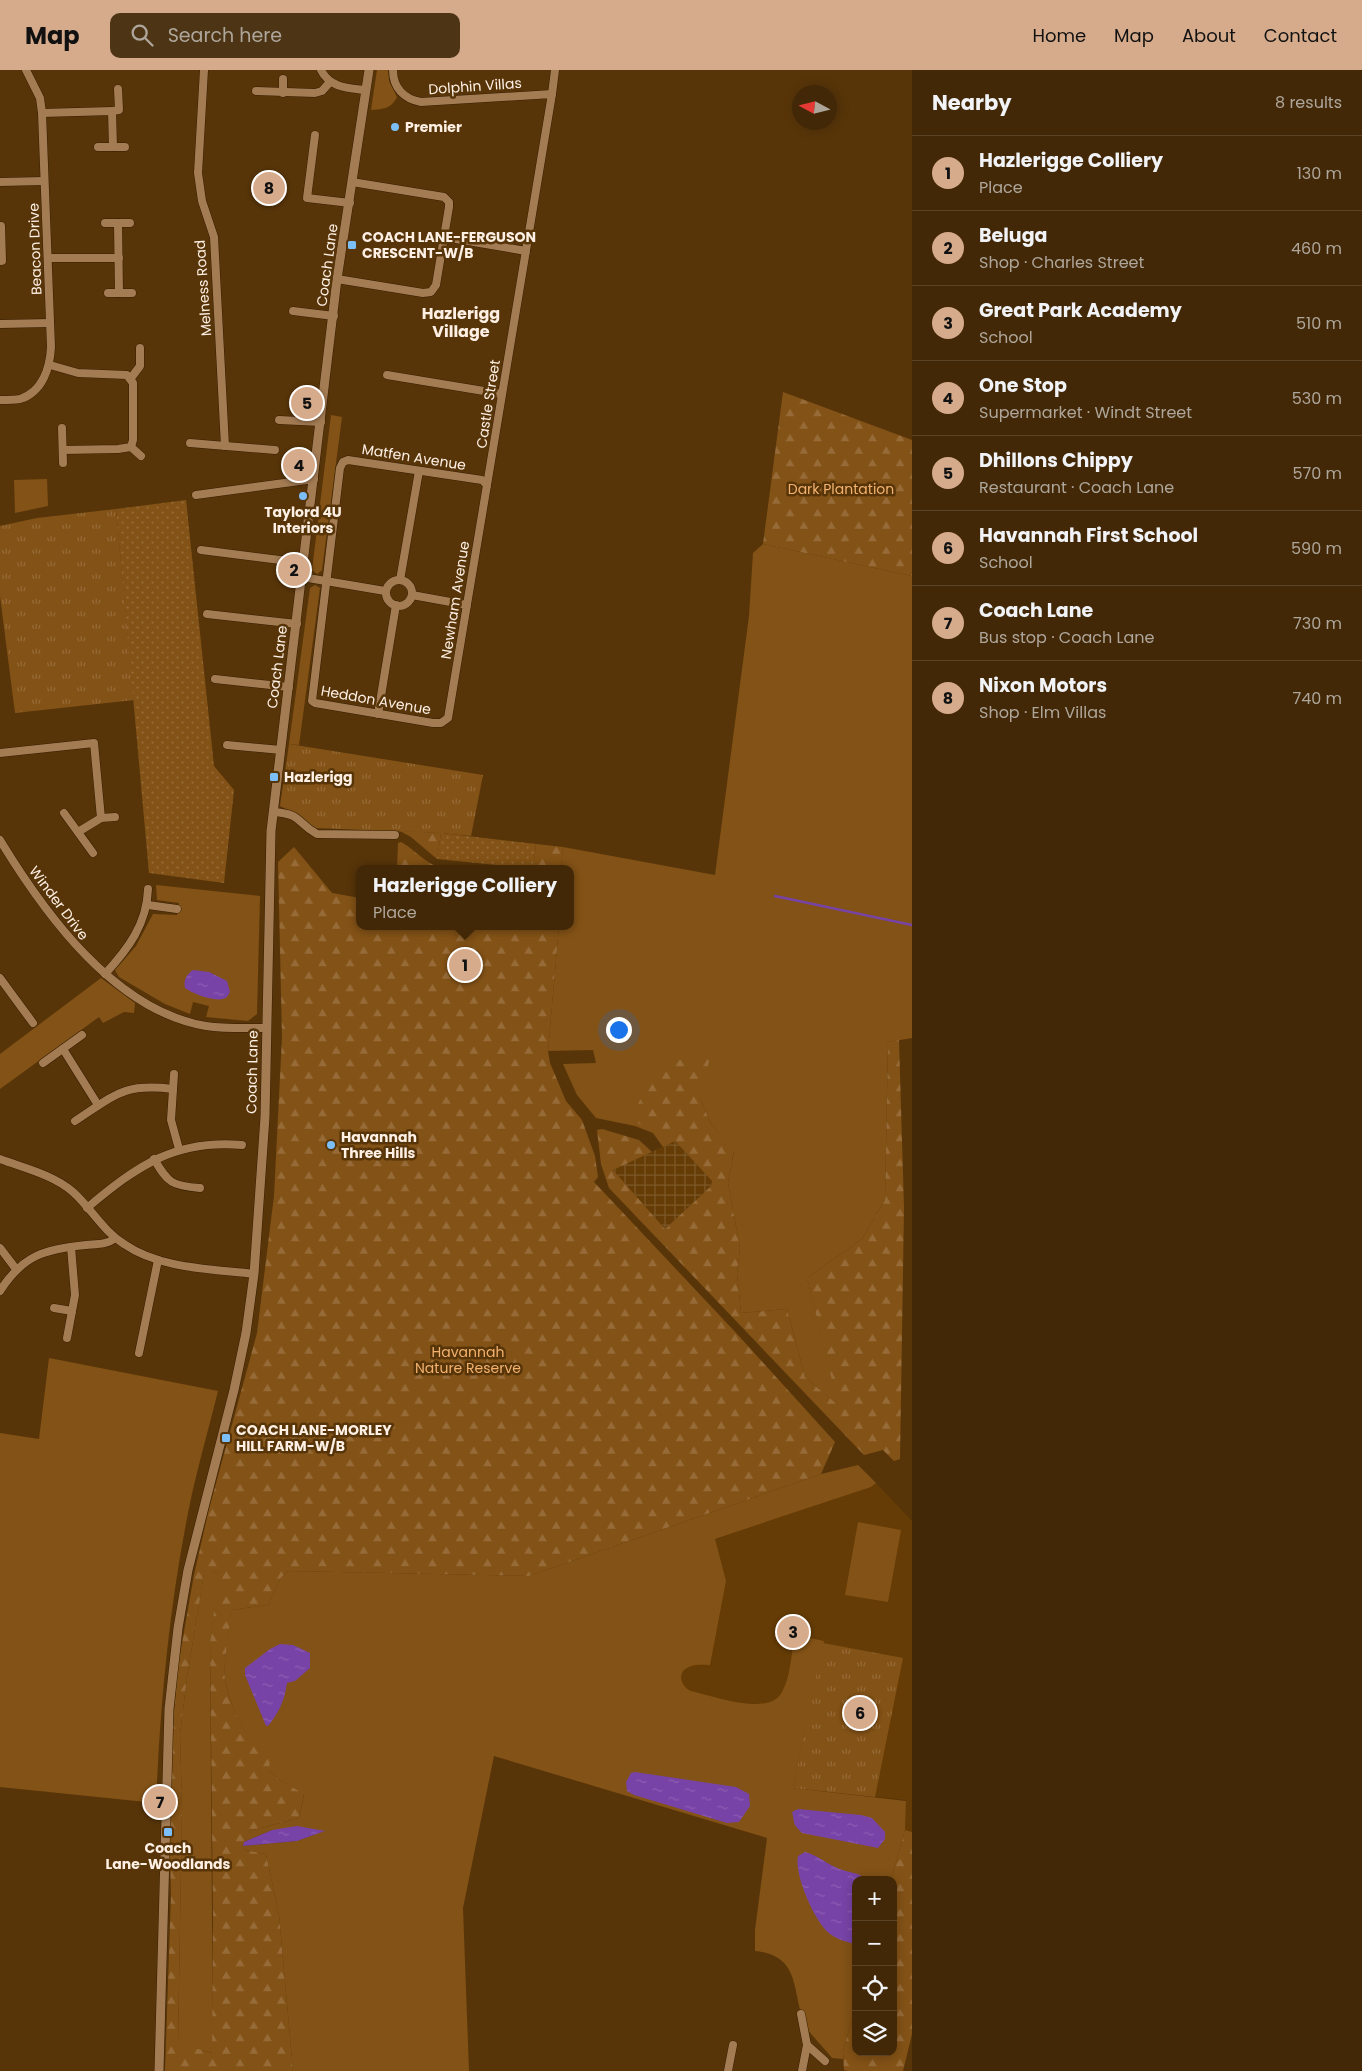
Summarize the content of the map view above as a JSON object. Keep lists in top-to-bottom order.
{
  "streets": {
    "street": [
      "Dolphin Villas",
      "Beacon Drive",
      "Coach Lane",
      "Melness Road",
      "Castle Street",
      "Matfen Avenue",
      "Newham Avenue",
      "Heddon Avenue",
      "Winder Drive"
    ]
  },
  "crossings": [
    ["Dolphin Villas", "Castle Street"],
    ["Coach Lane", "Winder Drive"],
    ["Castle Street", "Matfen Avenue"],
    ["Castle Street", "Newham Avenue"],
    ["Matfen Avenue", "Newham Avenue"],
    ["Matfen Avenue", "Heddon Avenue"],
    ["Newham Avenue", "Heddon Avenue"]
  ],
  "districts": ["Hazlerigg Village"],
  "parks": ["Dark Plantation", "Havannah Nature Reserve"],
  "places": {
    "other": ["Premier", "Taylord 4U Interiors", "Havannah Three Hills"],
    "transit": [
      "COACH LANE-FERGUSON CRESCENT-W/B",
      "Hazlerigg",
      "COACH LANE-MORLEY HILL FARM-W/B",
      "Coach Lane-Woodlands"
    ]
  },
  "north": "left",
  "page": {
    "header": "Map",
    "search": "Search here",
    "nav": [
      "Home",
      "Map",
      "About",
      "Contact"
    ],
    "heading": ["Nearby", "8 results"],
    "list": [
      {
        "mark": "1",
        "name": "Hazlerigge Colliery",
        "note": "Place",
        "value": "130 m"
      },
      {
        "mark": "2",
        "name": "Beluga",
        "note": "Shop · Charles Street",
        "value": "460 m"
      },
      {
        "mark": "3",
        "name": "Great Park Academy",
        "note": "School",
        "value": "510 m"
      },
      {
        "mark": "4",
        "name": "One Stop",
        "note": "Supermarket · Windt Street",
        "value": "530 m"
      },
      {
        "mark": "5",
        "name": "Dhillons Chippy",
        "note": "Restaurant · Coach Lane",
        "value": "570 m"
      },
      {
        "mark": "6",
        "name": "Havannah First School",
        "note": "School",
        "value": "590 m"
      },
      {
        "mark": "7",
        "name": "Coach Lane",
        "note": "Bus stop · Coach Lane",
        "value": "730 m"
      },
      {
        "mark": "8",
        "name": "Nixon Motors",
        "note": "Shop · Elm Villas",
        "value": "740 m"
      }
    ],
    "pins": [
      "8",
      "5",
      "4",
      "2",
      "1",
      "3",
      "6",
      "7"
    ],
    "popup": ["Hazlerigge Colliery", "Place"],
    "map_buttons": ["+", "−"]
  }
}
